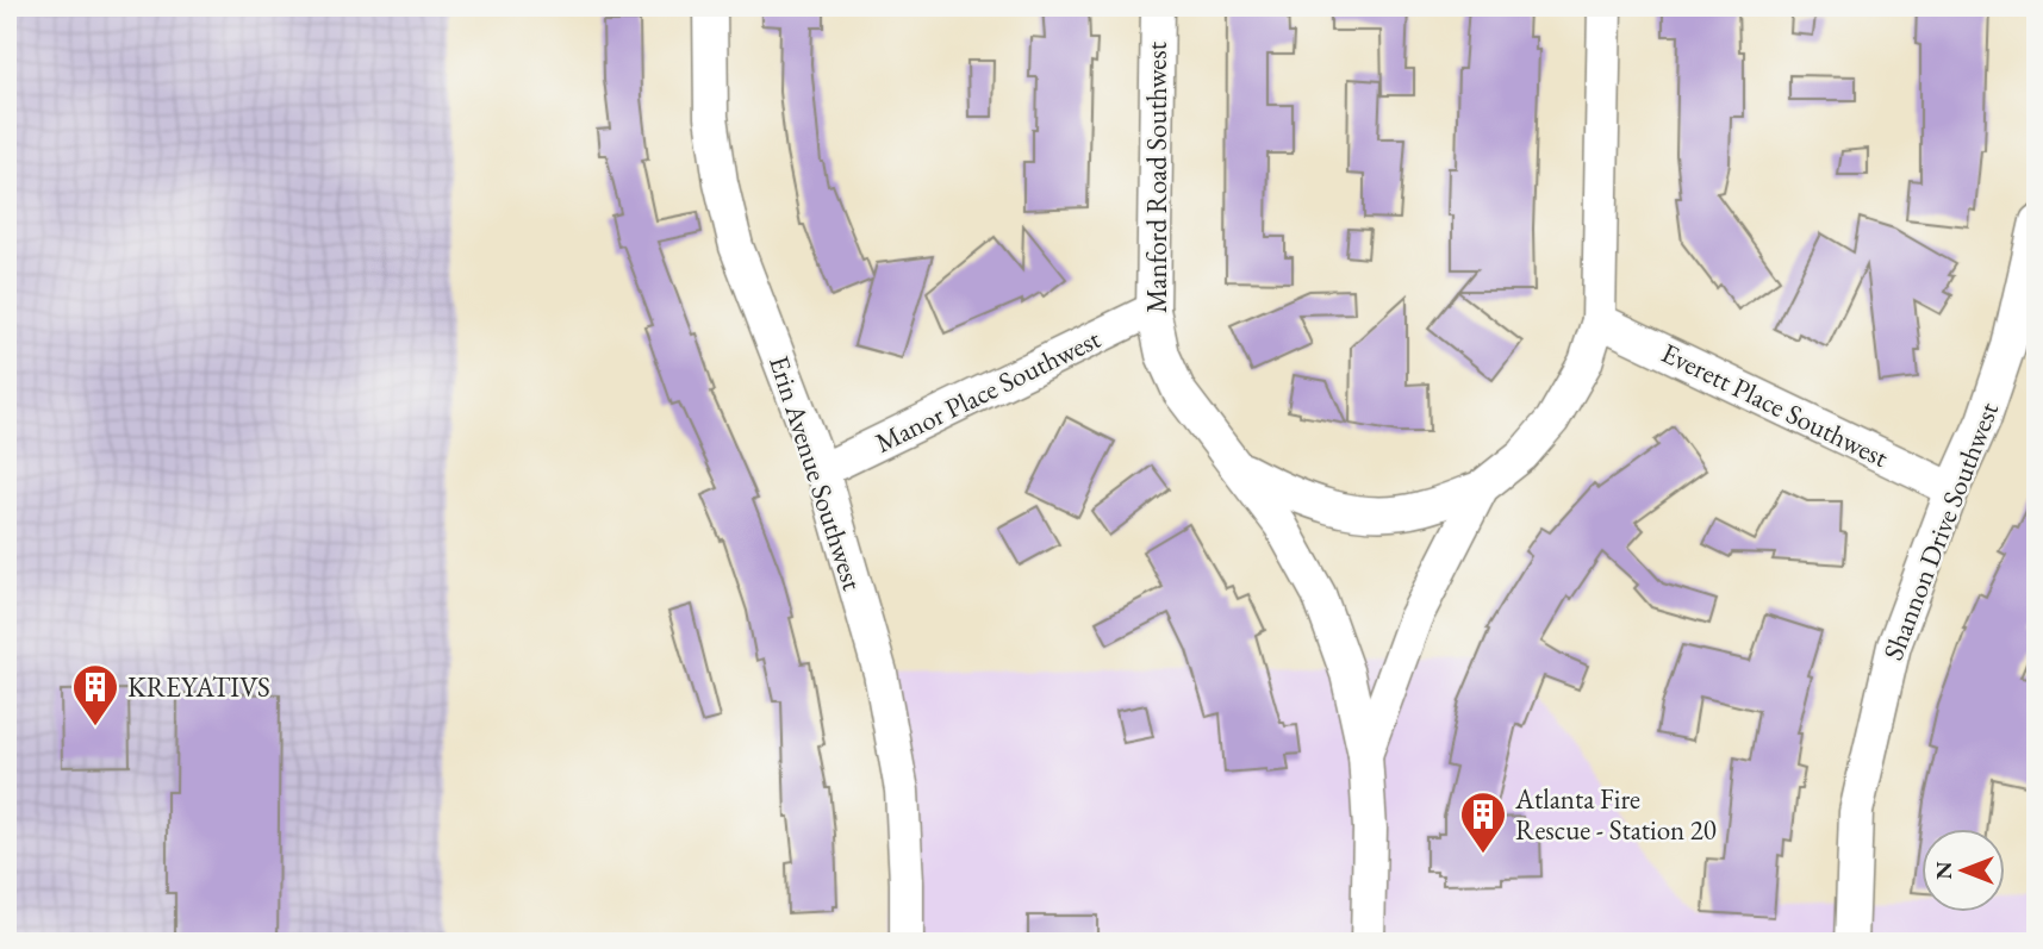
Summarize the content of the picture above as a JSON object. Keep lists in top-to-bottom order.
{
  "streets": {
    "street": [
      "Manford Road Southwest",
      "Manor Place Southwest",
      "Everett Place Southwest",
      "Erin Avenue Southwest",
      "Shannon Drive Southwest"
    ]
  },
  "crossings": [
    ["Manford Road Southwest", "Manor Place Southwest"],
    ["Manor Place Southwest", "Erin Avenue Southwest"],
    ["Everett Place Southwest", "Shannon Drive Southwest"]
  ],
  "places": {
    "building": ["KREYATIVS", "Atlanta Fire Rescue - Station 20"]
  },
  "north": "left"
}
